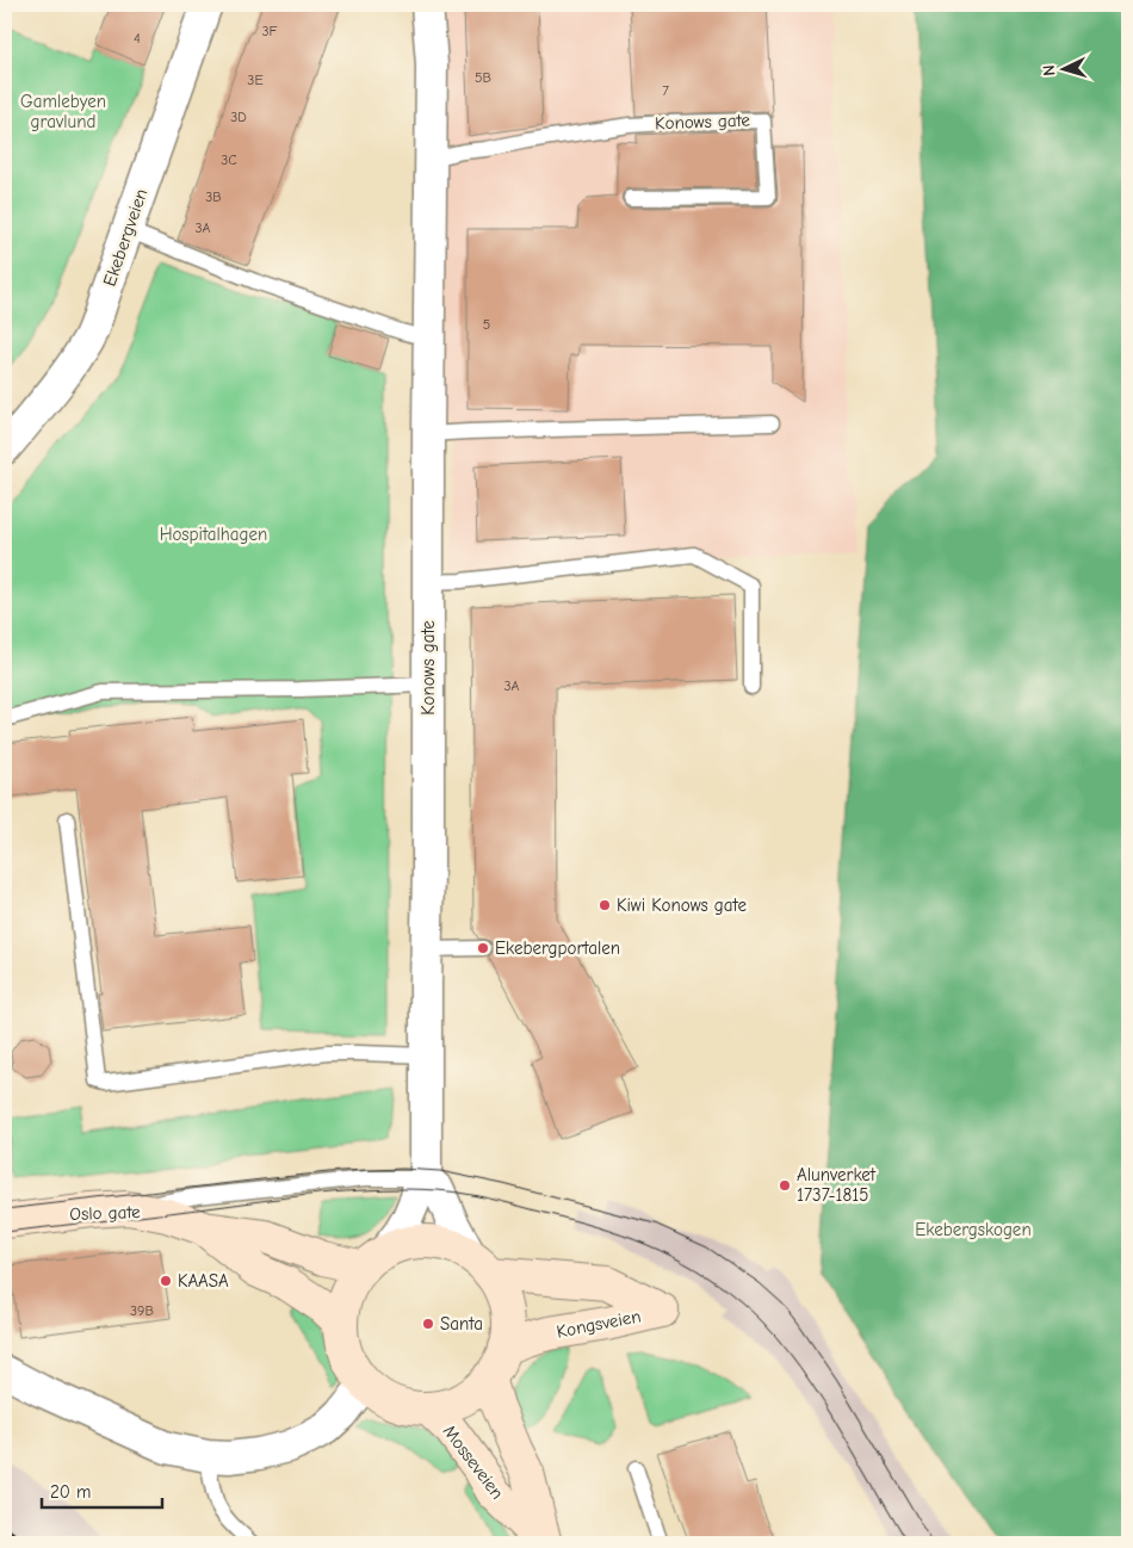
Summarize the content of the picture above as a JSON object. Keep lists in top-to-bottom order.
{
  "streets": {
    "main road": ["Oslo gate", "Kongsveien", "Mosseveien"],
    "street": ["Konows gate", "Ekebergveien"]
  },
  "crossings": [
    ["Konows gate", "Oslo gate"],
    ["Konows gate", "Kongsveien"],
    ["Konows gate", "Mosseveien"],
    ["Oslo gate", "Kongsveien"],
    ["Oslo gate", "Mosseveien"],
    ["Kongsveien", "Mosseveien"]
  ],
  "parks": ["Gamlebyen gravlund", "Hospitalhagen", "Ekebergskogen"],
  "places": [
    "Kiwi Konows gate",
    "Ekebergportalen",
    "Alunverket 1737-1815",
    "KAASA",
    "Santa"
  ],
  "house_numbers": [
    "3F",
    "4",
    "5B",
    "3E",
    "7",
    "3D",
    "3C",
    "3B",
    "3A",
    "5",
    "3A",
    "39B"
  ],
  "scale_bar": "20 m",
  "north": "left"
}
